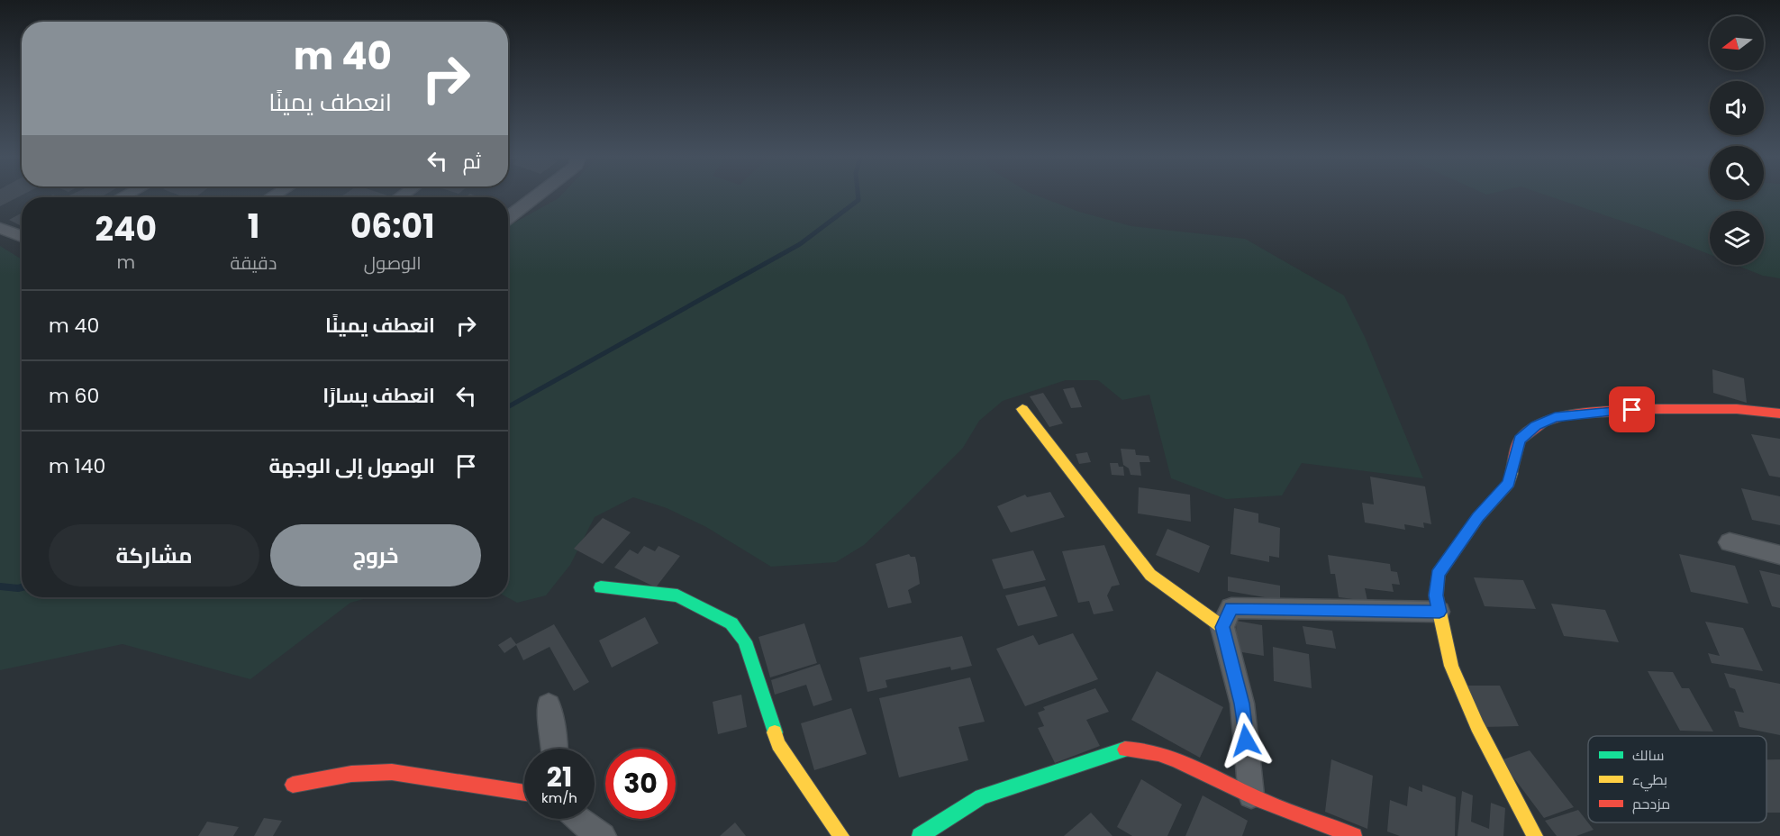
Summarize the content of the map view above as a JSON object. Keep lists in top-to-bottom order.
{
  "legend": ["سالك", "بطيء", "مزدحم"],
  "north": "left",
  "page": {
    "turn": ["40 m", "انعطف يمينًا"],
    "then": "ثم",
    "eta": [
      "06:01",
      "الوصول",
      "1",
      "دقيقة",
      "240",
      "m"
    ],
    "list": [
      {
        "name": "انعطف يمينًا",
        "value": "40 m"
      },
      {
        "name": "انعطف يسارًا",
        "value": "60 m"
      },
      {
        "name": "الوصول إلى الوجهة",
        "value": "140 m"
      }
    ],
    "buttons": ["خروج", "مشاركة"],
    "speed": "21 km/h",
    "limit": "30"
  }
}
